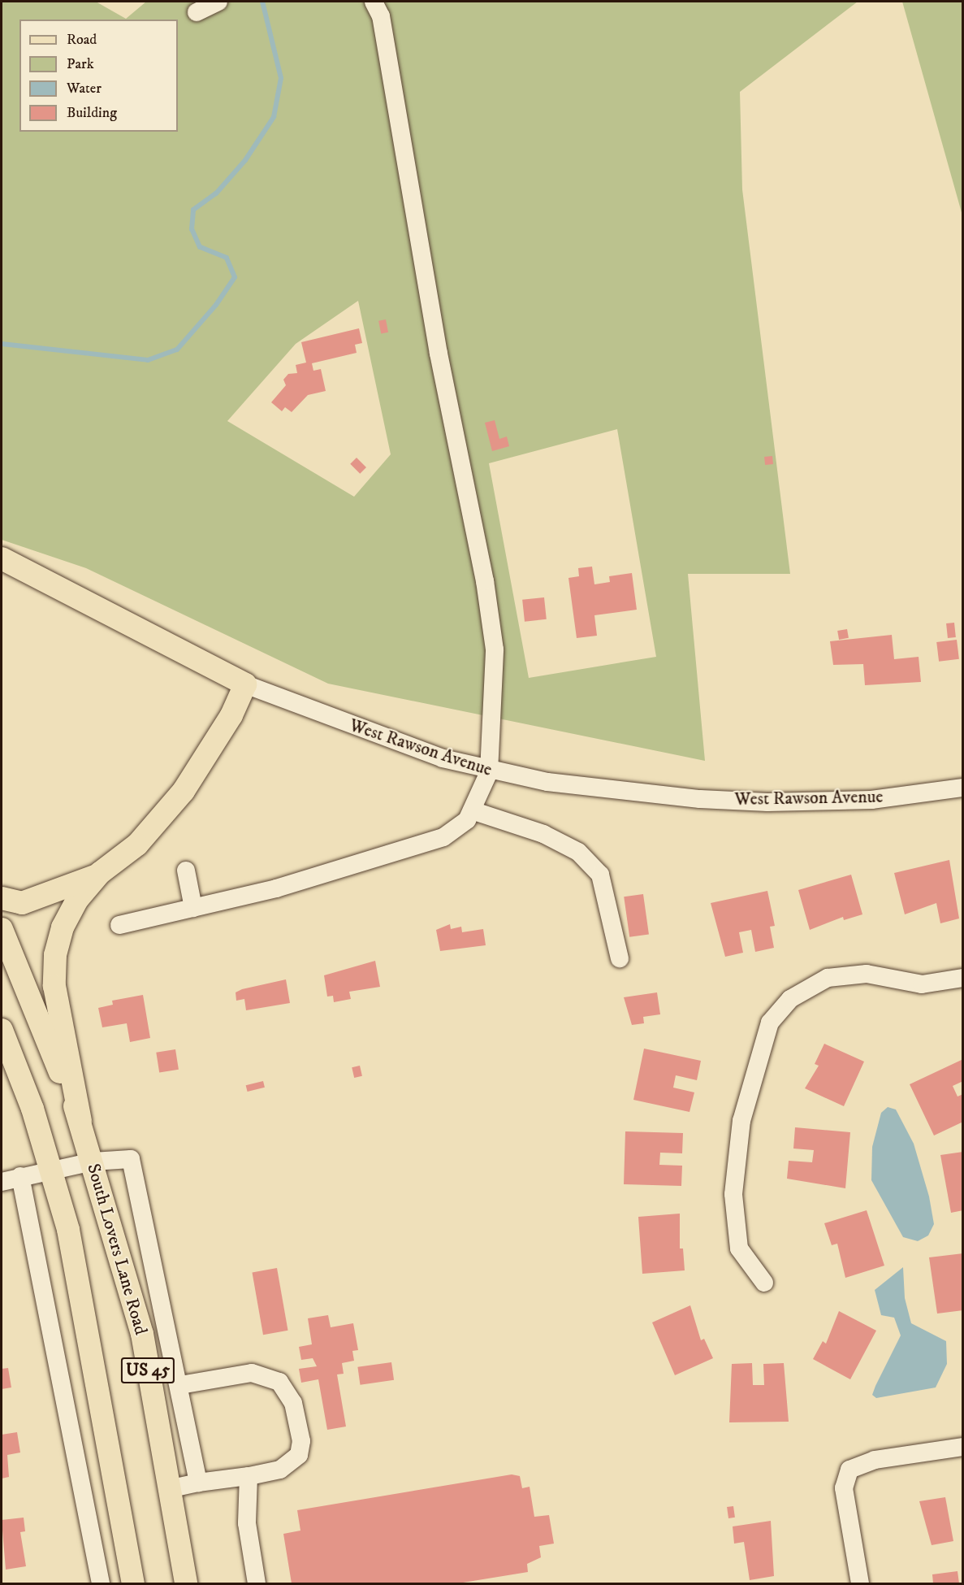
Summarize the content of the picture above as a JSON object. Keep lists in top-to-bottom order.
{
  "streets": {
    "main road": ["West Rawson Avenue", "South Lovers Lane Road", "US 45"]
  },
  "legend": [
    "Road",
    "Park",
    "Water",
    "Building"
  ]
}
